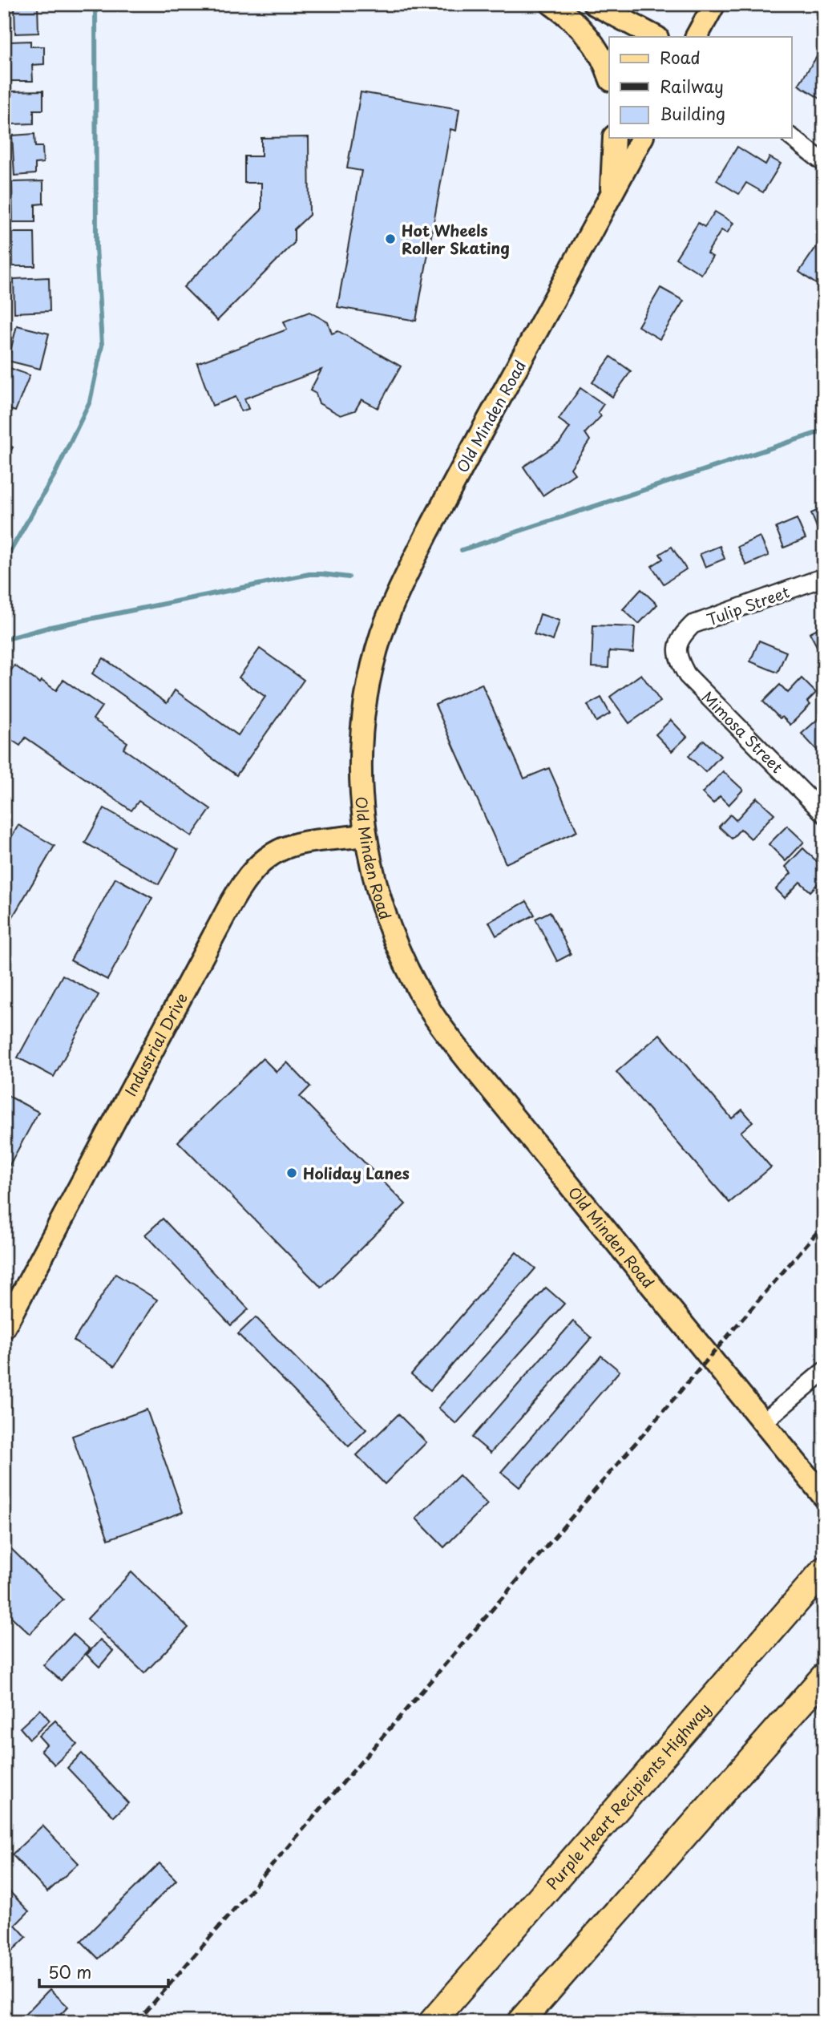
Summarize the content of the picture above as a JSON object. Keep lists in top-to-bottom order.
{
  "streets": {
    "highway": ["Purple Heart Recipients Highway"],
    "main road": ["Old Minden Road", "Industrial Drive"],
    "street": ["Tulip Street", "Mimosa Street"]
  },
  "crossings": [
    ["Old Minden Road", "Industrial Drive"],
    ["Tulip Street", "Mimosa Street"]
  ],
  "places": ["Hot Wheels Roller Skating", "Holiday Lanes"],
  "legend": ["Road", "Railway", "Building"],
  "scale_bar": "50 m"
}
